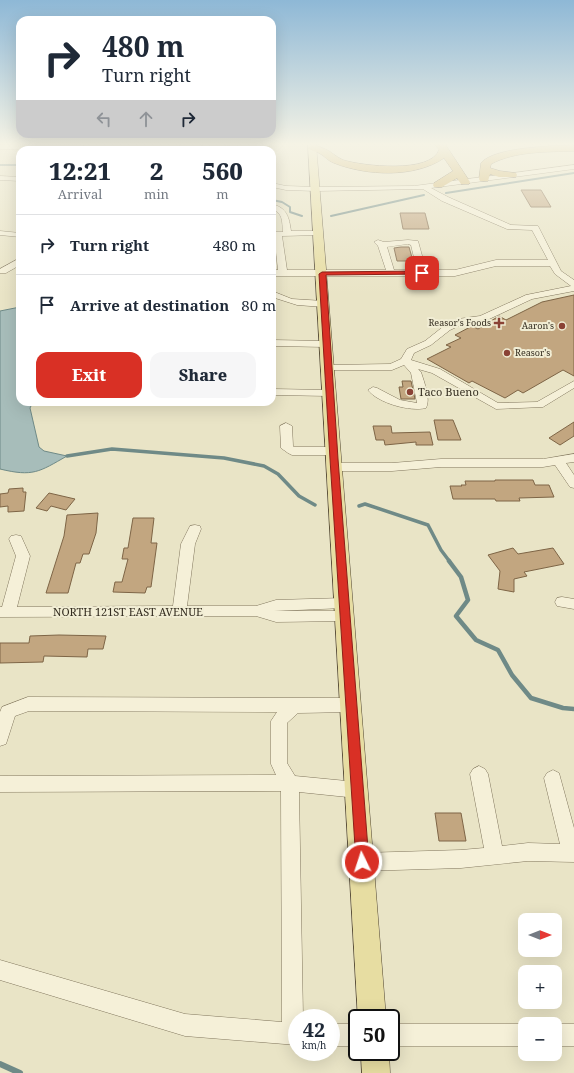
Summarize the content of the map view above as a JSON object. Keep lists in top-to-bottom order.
{
  "streets": {
    "street": ["NORTH 121ST EAST AVENUE"]
  },
  "places": {
    "health": ["Reasor's Foods"],
    "other": ["Aaron's", "Reasor's", "Taco Bueno"]
  },
  "north": "right",
  "page": {
    "turn": ["480 m", "Turn right"],
    "eta": [
      "12:21",
      "Arrival",
      "2",
      "min",
      "560",
      "m"
    ],
    "list": [
      {
        "name": "Turn right",
        "value": "480 m"
      },
      {
        "name": "Arrive at destination",
        "value": "80 m"
      }
    ],
    "buttons": ["Exit", "Share"],
    "map_buttons": ["+", "−"],
    "speed": "42 km/h",
    "limit": "50"
  }
}
